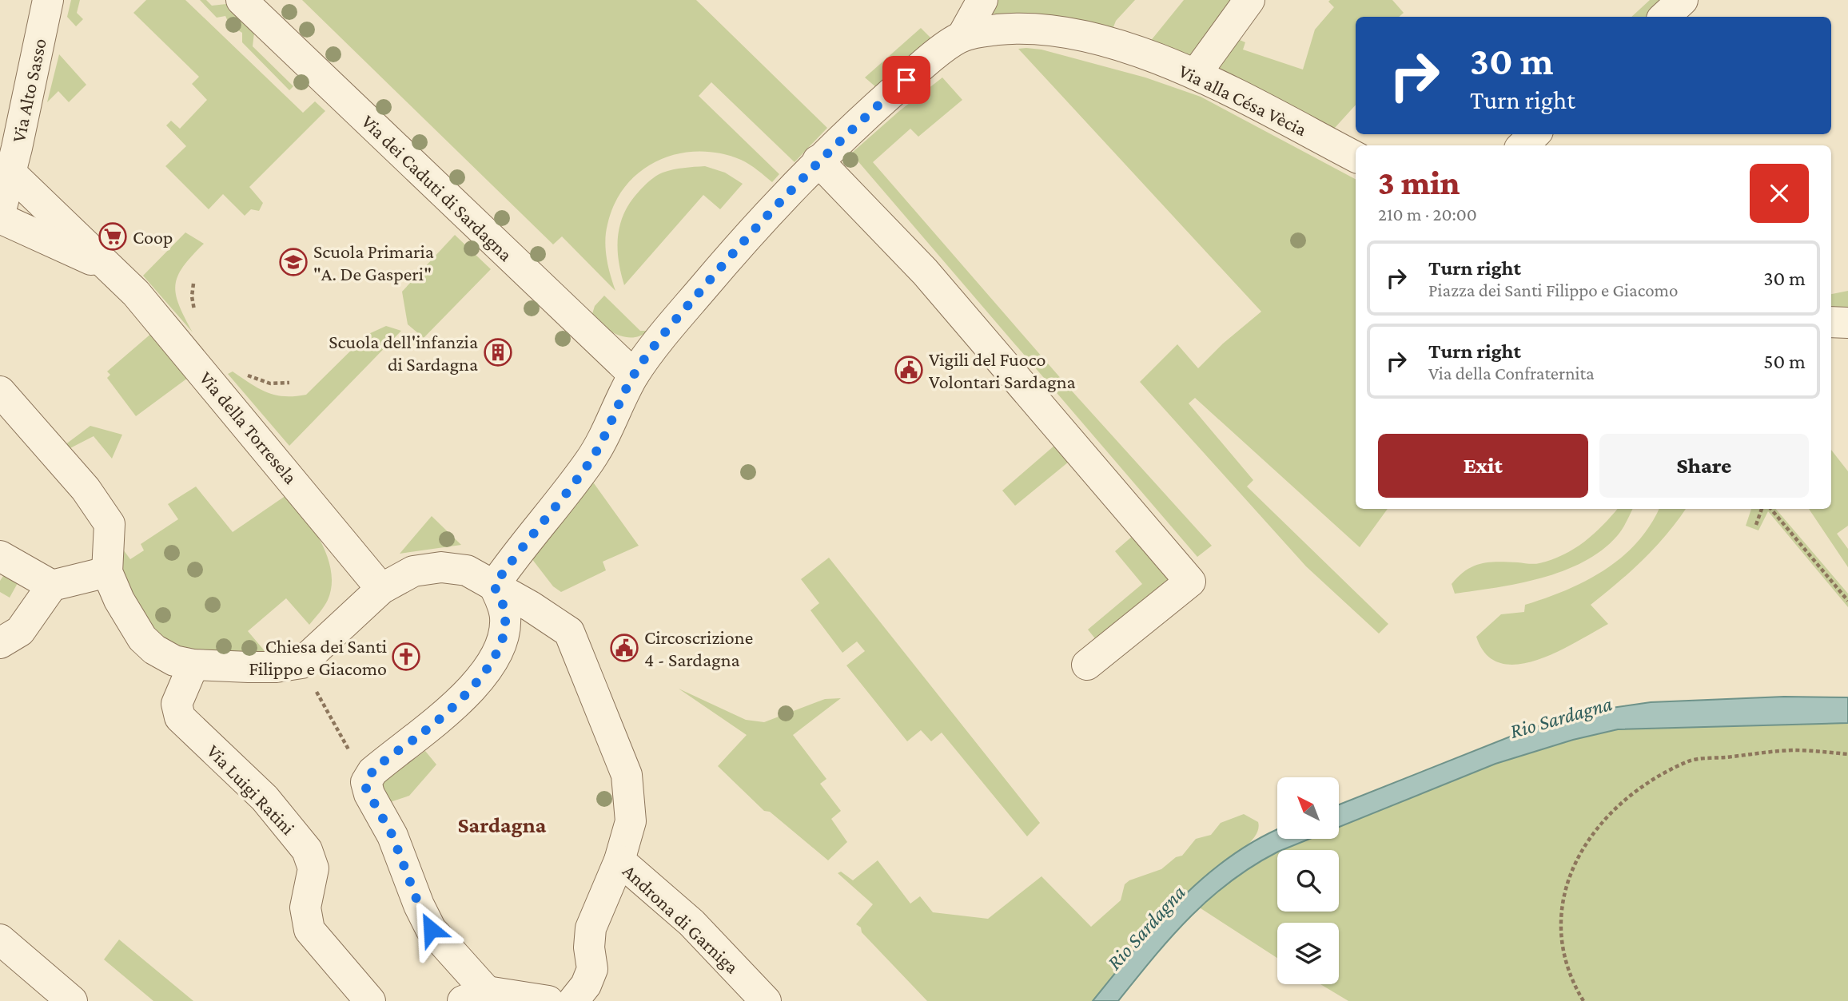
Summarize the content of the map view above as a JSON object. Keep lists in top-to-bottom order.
{
  "streets": {
    "street": [
      "Via Alto Sasso",
      "Via alla Césa Vècia",
      "Via dei Caduti di Sardagna",
      "Via della Torresela",
      "Via Luigi Ratini",
      "Androna di Garniga"
    ]
  },
  "crossings": [
    ["Via Alto Sasso", "Via della Torresela"],
    ["Via alla Césa Vècia", "Via dei Caduti di Sardagna"]
  ],
  "districts": ["Sardagna"],
  "water": ["Rio Sardagna"],
  "places": {
    "supermarket": ["Coop"],
    "school or university": ["Scuola Primaria \"A. De Gasperi\""],
    "building": ["Scuola dell'infanzia di Sardagna"],
    "public building": ["Vigili del Fuoco Volontari Sardagna", "Circoscrizione 4 - Sardagna"],
    "church": ["Chiesa dei Santi Filippo e Giacomo"]
  },
  "north": "top left",
  "page": {
    "turn": ["30 m", "Turn right"],
    "heading": ["3 min", "210 m · 20:00"],
    "list": [
      {
        "name": "Turn right",
        "note": "Piazza dei Santi Filippo e Giacomo",
        "value": "30 m"
      },
      {
        "name": "Turn right",
        "note": "Via della Confraternita",
        "value": "50 m"
      }
    ],
    "buttons": ["Exit", "Share"]
  }
}
